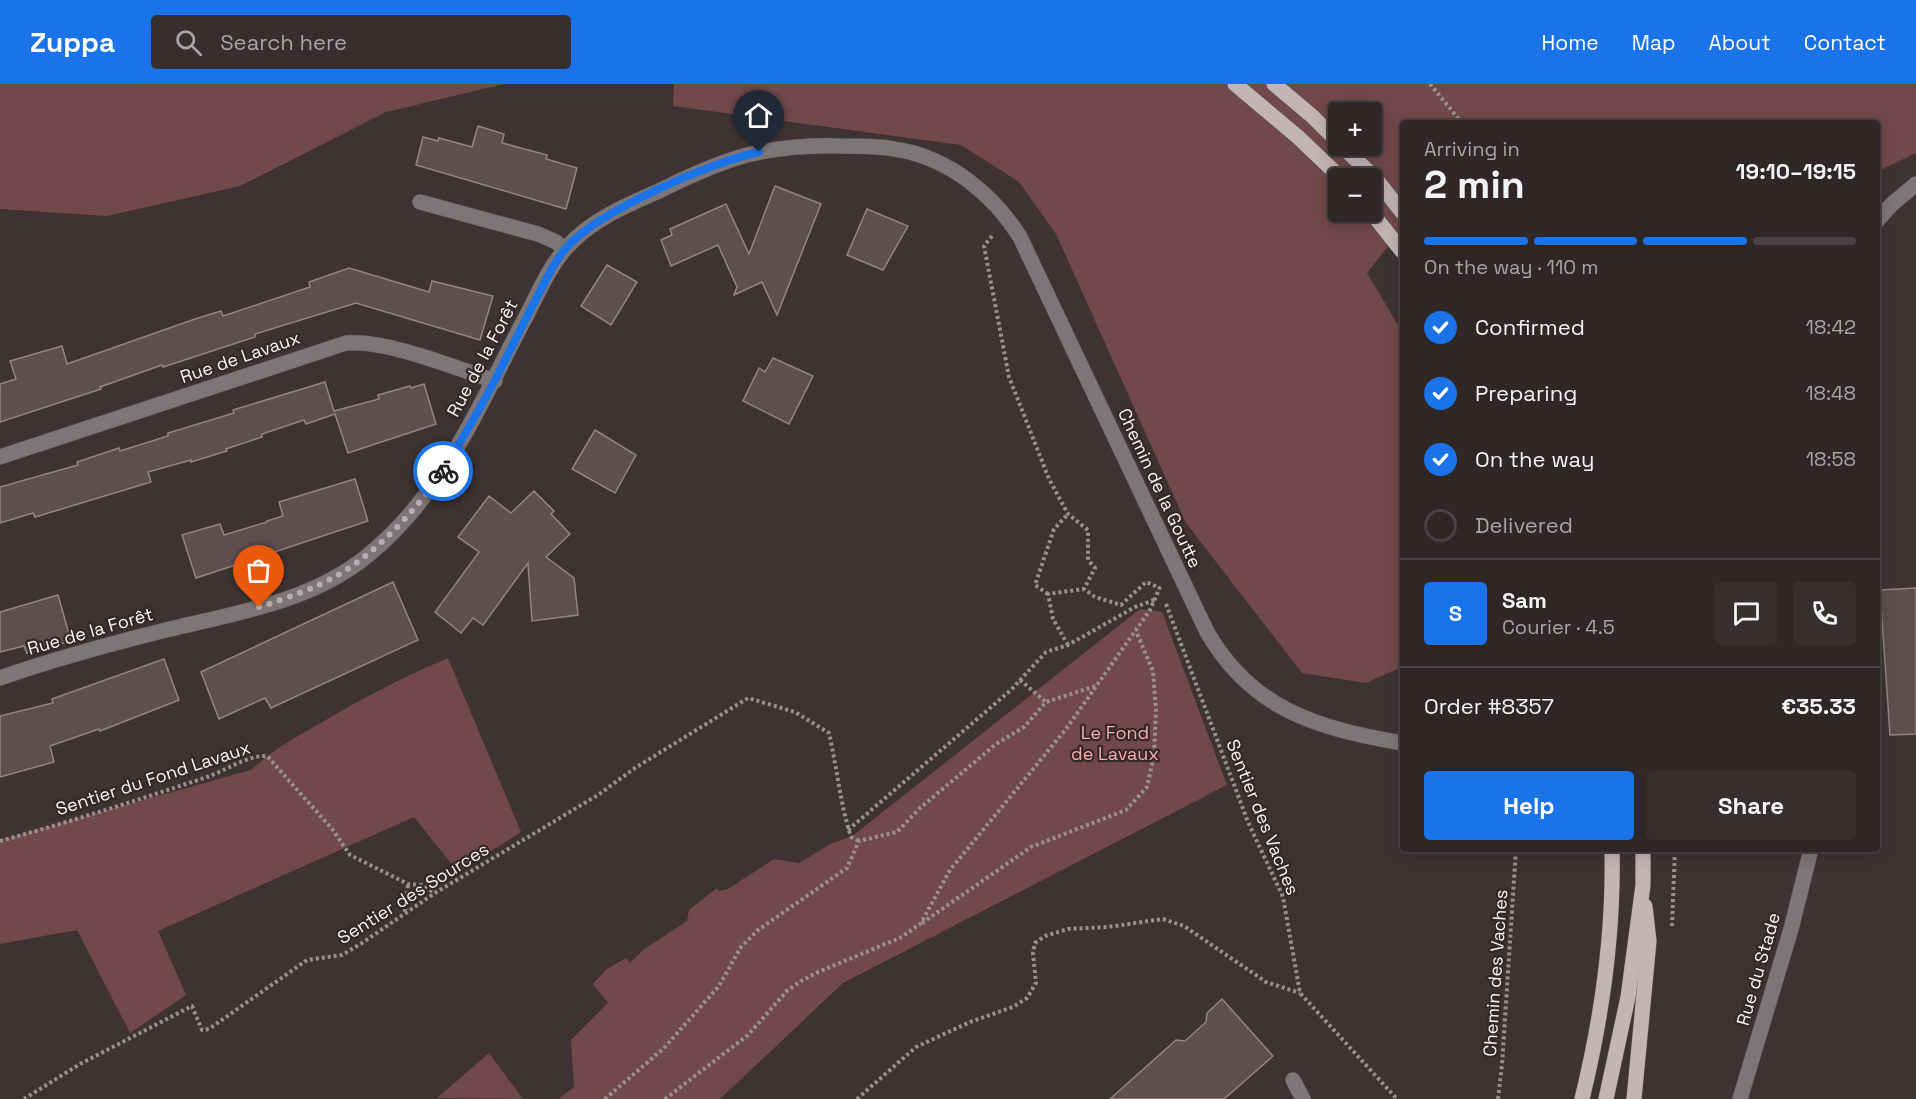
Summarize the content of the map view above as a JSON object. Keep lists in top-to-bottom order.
{
  "streets": {
    "street": [
      "Rue de Lavaux",
      "Rue de la Forêt",
      "Chemin de la Goutte",
      "Rue du Stade"
    ],
    "path": [
      "Sentier du Fond Lavaux",
      "Sentier des Vaches",
      "Sentier des Sources",
      "Chemin des Vaches"
    ]
  },
  "crossings": [
    ["Rue de Lavaux", "Rue de la Forêt"],
    ["Rue de la Forêt", "Chemin de la Goutte"],
    ["Sentier du Fond Lavaux", "Sentier des Sources"]
  ],
  "parks": ["Le Fond de Lavaux"],
  "page": {
    "header": "Zuppa",
    "search": "Search here",
    "nav": [
      "Home",
      "Map",
      "About",
      "Contact"
    ],
    "map_buttons": ["+", "−"],
    "heading": ["2 min", "Arriving in", "19:10–19:15"],
    "panel": [
      "Sam",
      "Courier · 4.5",
      "Order #8357",
      "€35.33"
    ],
    "bar": "On the way · 110 m",
    "list": [
      ["Confirmed", "18:42"],
      ["Preparing", "18:48"],
      ["On the way", "18:58"],
      "Delivered"
    ],
    "round": "S",
    "buttons": ["Help", "Share"]
  }
}
